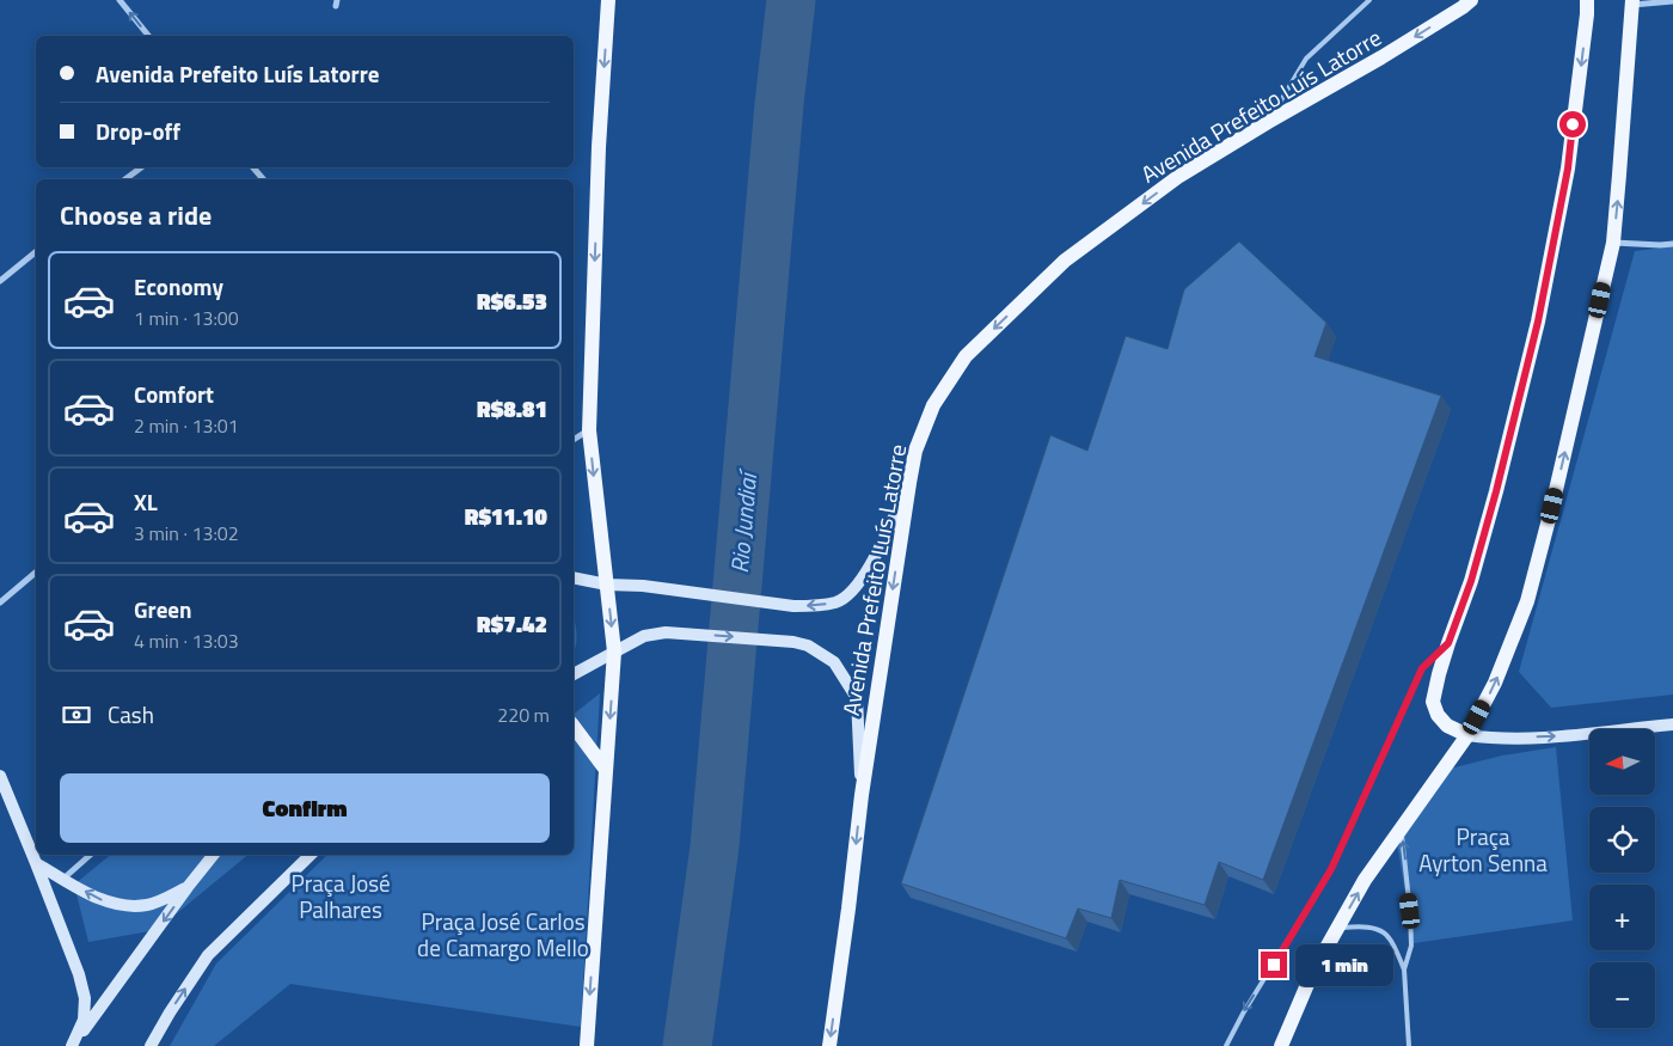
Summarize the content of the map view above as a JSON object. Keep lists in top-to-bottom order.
{
  "streets": {
    "main road": ["Avenida Prefeito Luís Latorre"]
  },
  "one_way": ["Avenida Prefeito Luís Latorre"],
  "water": ["Rio Jundiaí"],
  "parks": ["Praça Ayrton Senna", "Praça José Palhares", "Praça José Carlos de Camargo Mello"],
  "north": "left",
  "page": {
    "banner": ["Avenida Prefeito Luís Latorre", "Drop-off"],
    "heading": "Choose a ride",
    "list": [
      {
        "name": "Economy",
        "note": "1 min · 13:00",
        "value": "R$6.53"
      },
      {
        "name": "Comfort",
        "note": "2 min · 13:01",
        "value": "R$8.81"
      },
      {
        "name": "XL",
        "note": "3 min · 13:02",
        "value": "R$11.10"
      },
      {
        "name": "Green",
        "note": "4 min · 13:03",
        "value": "R$7.42"
      }
    ],
    "pay": ["Cash", "220 m"],
    "map_buttons": ["+", "−"],
    "buttons": "Confirm",
    "bubble": "1 min"
  }
}
